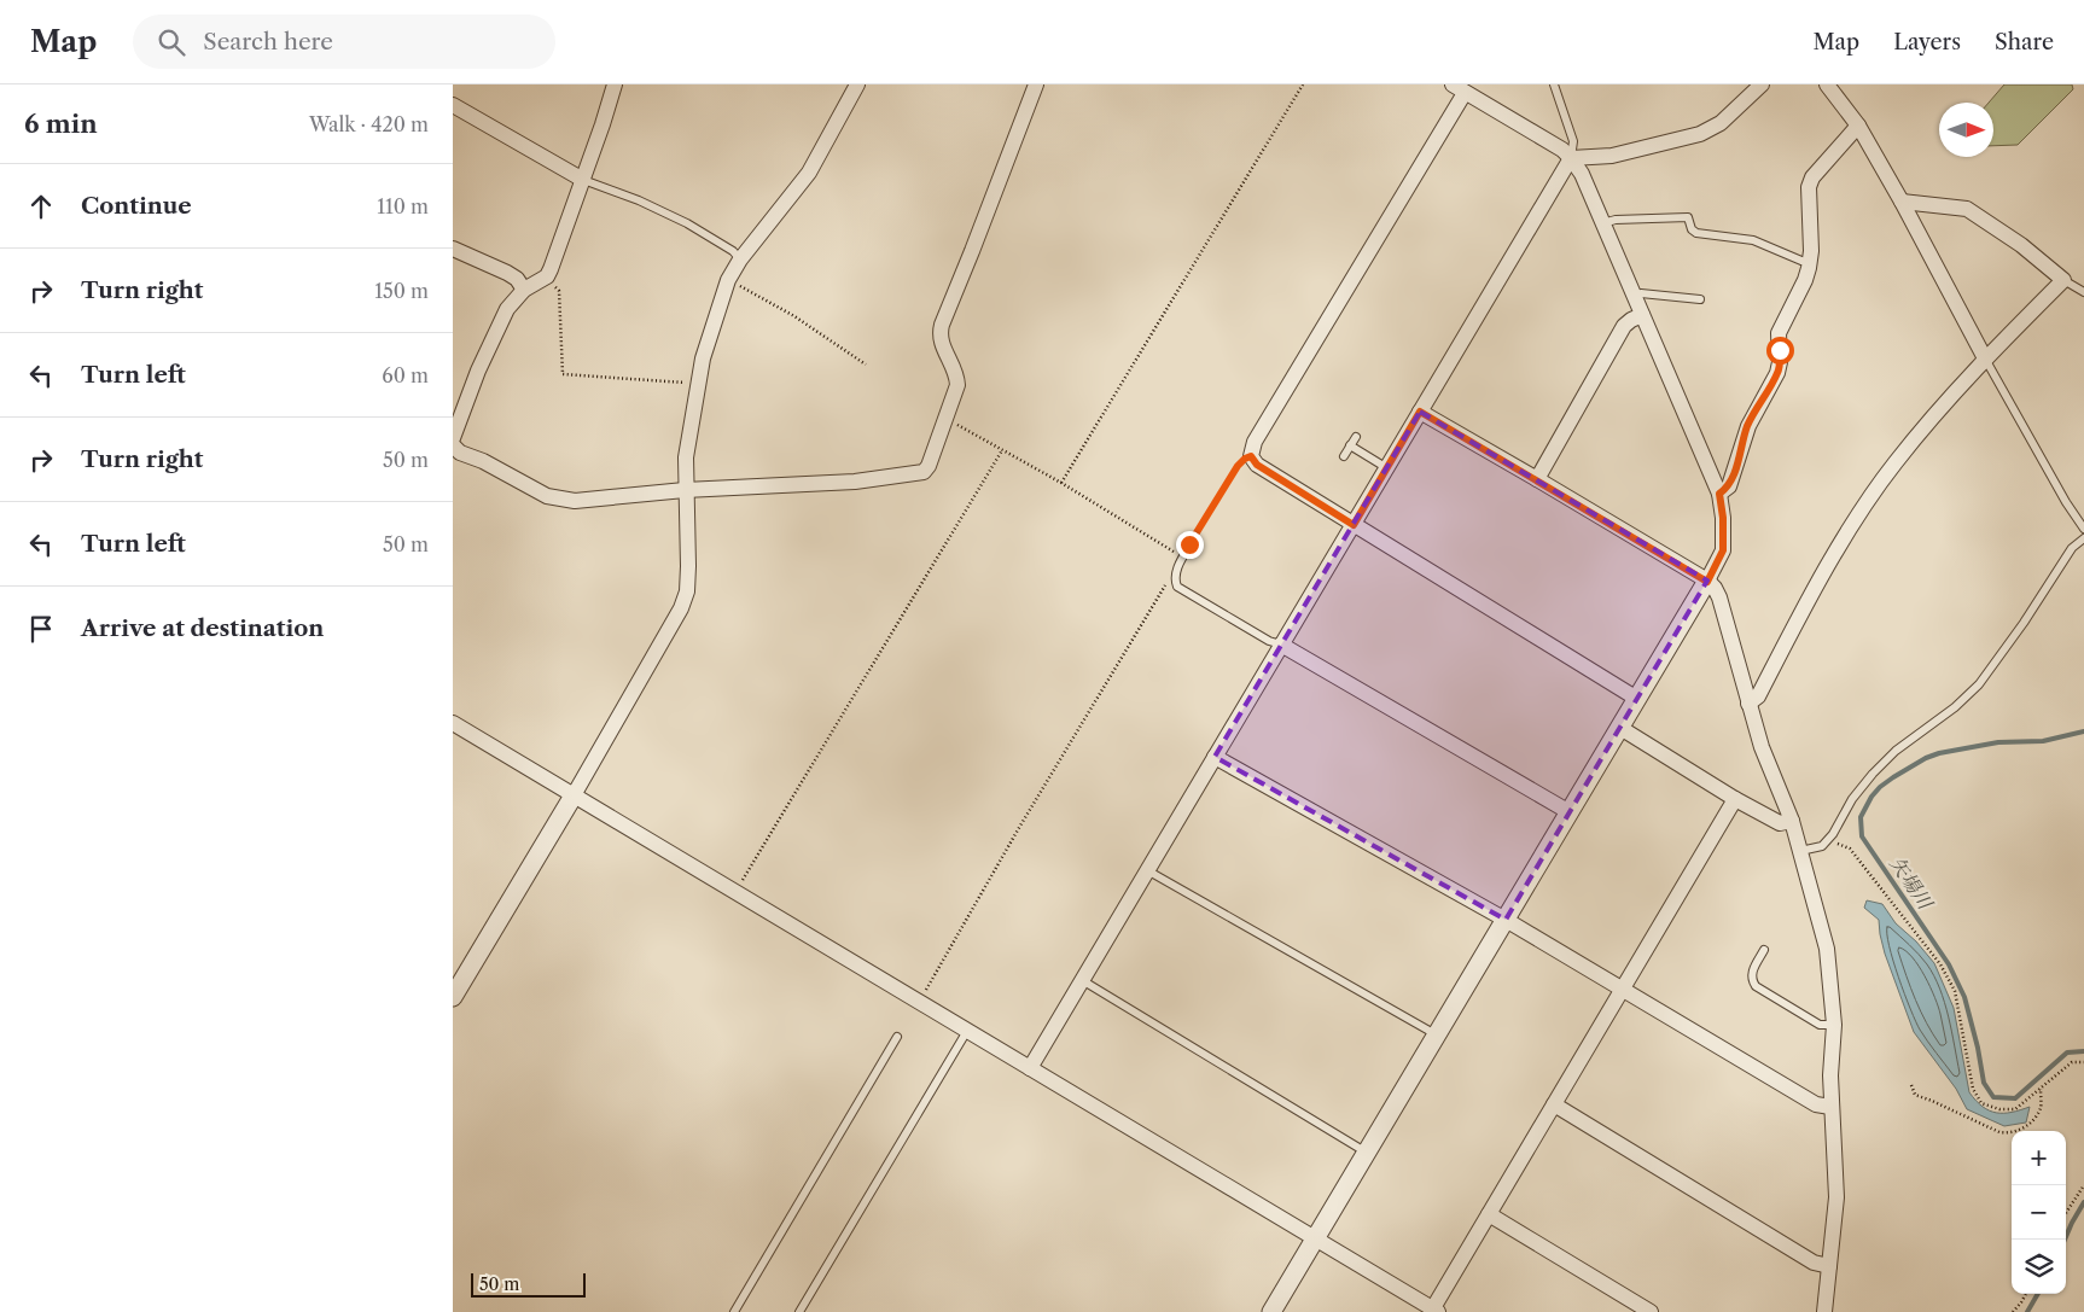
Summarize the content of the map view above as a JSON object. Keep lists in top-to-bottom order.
{
  "water": ["矢場川"],
  "scale_bar": "50 m",
  "north": "right",
  "page": {
    "header": "Map",
    "search": "Search here",
    "nav": ["Map", "Layers", "Share"],
    "heading": ["6 min", "Walk · 420 m"],
    "list": [
      ["Continue", "110 m"],
      ["Turn right", "150 m"],
      ["Turn left", "60 m"],
      ["Turn right", "50 m"],
      ["Turn left", "50 m"],
      "Arrive at destination"
    ],
    "map_buttons": ["+", "−"],
    "scale": "50 m"
  }
}
